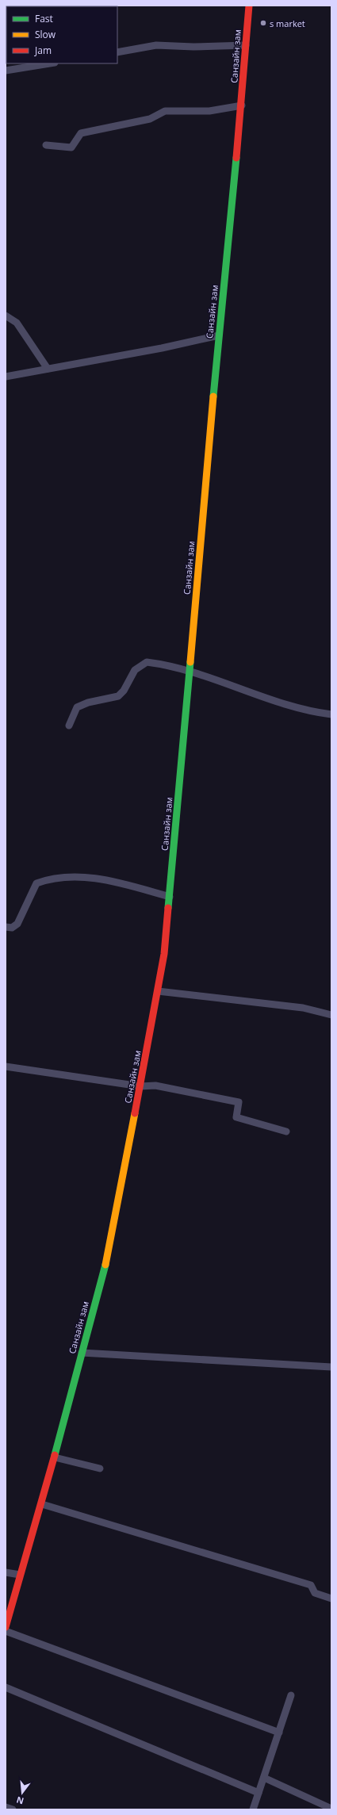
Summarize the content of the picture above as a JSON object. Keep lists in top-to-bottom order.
{
  "streets": {
    "main road": ["Санзайн зам"]
  },
  "places": ["s market"],
  "legend": ["Fast", "Slow", "Jam"],
  "north": "bottom"
}
